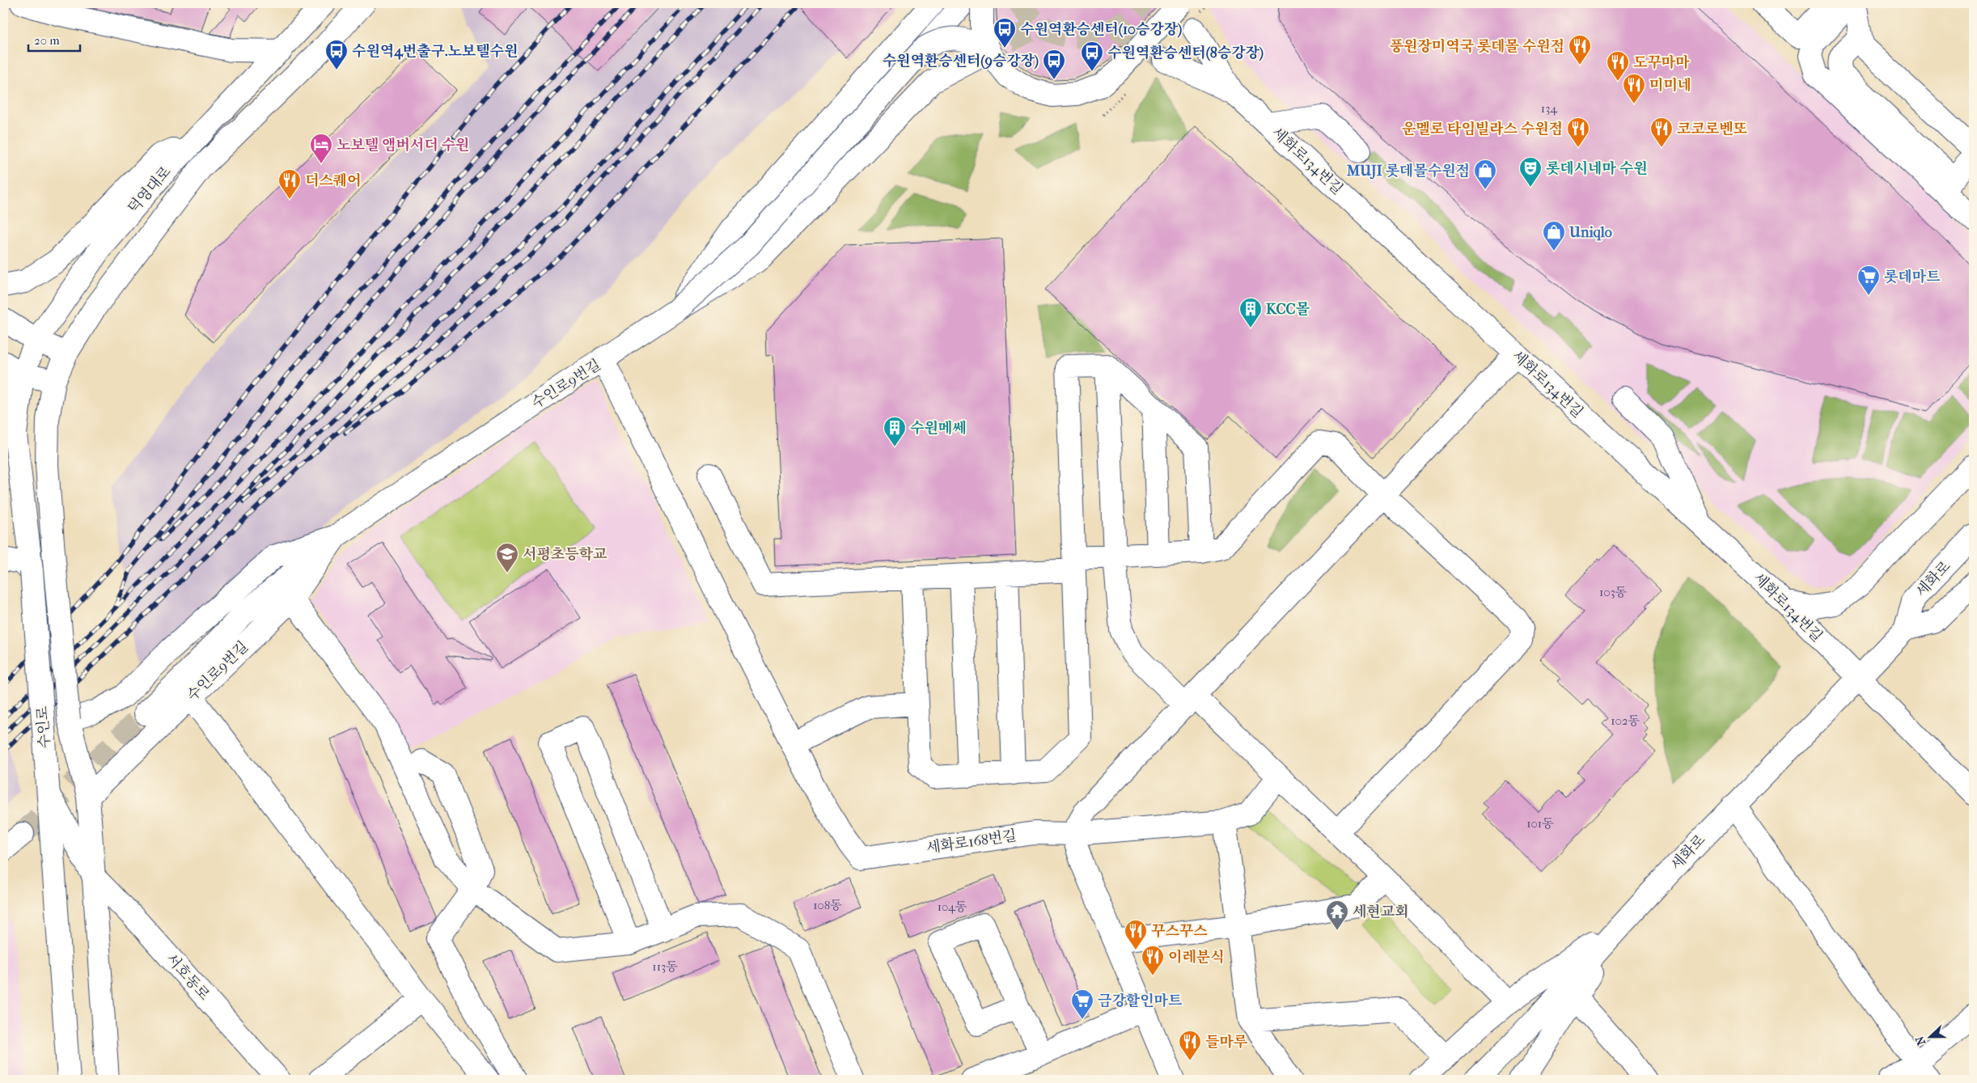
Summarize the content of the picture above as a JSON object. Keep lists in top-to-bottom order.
{
  "streets": {
    "street": [
      "세화로134번길",
      "덕영대로",
      "수인로9번길",
      "세화로",
      "수인로",
      "세화로168번길",
      "서호동로"
    ]
  },
  "crossings": [
    ["세화로134번길", "세화로"],
    ["덕영대로", "수인로"],
    ["수인로9번길", "수인로"],
    ["수인로9번길", "세화로168번길"],
    ["수인로", "서호동로"]
  ],
  "places": {
    "bus stop": [
      "수원역환승센터(10승강장)",
      "수원역4번출구.노보텔수원",
      "수원역환승센터(8승강장)",
      "수원역환승센터(9승강장)"
    ],
    "restaurant": [
      "풍원장미역국 롯데몰 수원점",
      "도꾸마마",
      "미미네",
      "운멜로 타임빌라스 수원점",
      "코코로벤또",
      "더스퀘어",
      "꾸스꾸스",
      "이레분식",
      "들마루"
    ],
    "hotel": ["노보텔 앰버서더 수원"],
    "theatre": ["롯데시네마 수원"],
    "shop": ["MUJI 롯데몰수원점", "Uniqlo"],
    "supermarket": ["롯데마트", "금강할인마트"],
    "building": ["KCC몰", "수원메쎄"],
    "school or university": ["서평초등학교"],
    "temple": ["세현교회"]
  },
  "house_numbers": [
    "134",
    "103동",
    "102동",
    "101동",
    "108동",
    "104동",
    "113동"
  ],
  "scale_bar": "20 m",
  "north": "left"
}
